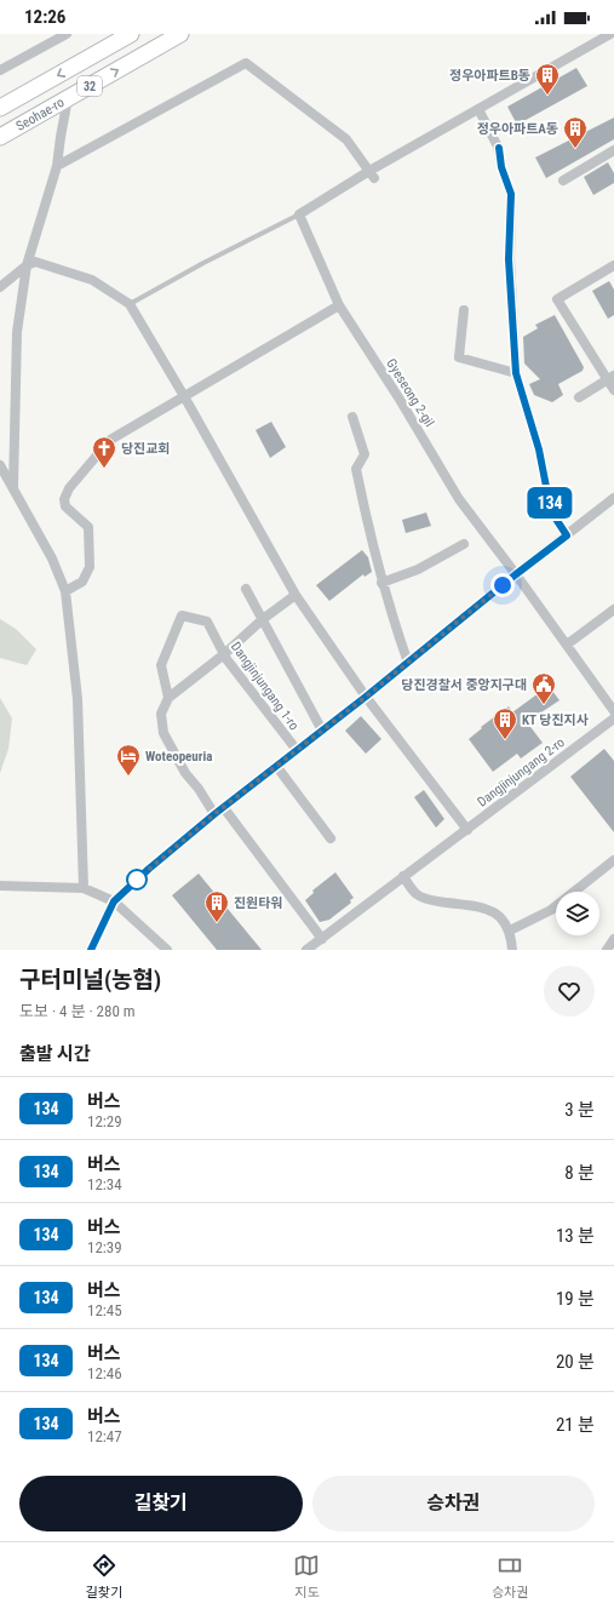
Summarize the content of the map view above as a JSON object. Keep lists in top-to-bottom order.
{
  "streets": {
    "main road": ["32", "Seohae-ro"],
    "street": ["Gyeseong 2-gil", "Dangjinjungang 1-ro", "Dangjinjungang 2-ro"]
  },
  "crossings": [
    ["Gyeseong 2-gil", "Dangjinjungang 1-ro"]
  ],
  "places": {
    "building": [
      "정우아파트B동",
      "정우아파트A동",
      "KT 당진지사",
      "진원타워"
    ],
    "church": ["당진교회"],
    "public building": ["당진경찰서 중앙지구대"],
    "hotel": ["Woteopeuria"]
  },
  "lines": ["bus line 134"],
  "page": {
    "status": "12:26",
    "on_map": "134",
    "heading": [
      ["구터미널(농협)", "도보 · 4 분 · 280 m"],
      "출발 시간"
    ],
    "list": [
      {
        "mark": "134",
        "name": "버스",
        "note": "12:29",
        "value": "3 분"
      },
      {
        "mark": "134",
        "name": "버스",
        "note": "12:34",
        "value": "8 분"
      },
      {
        "mark": "134",
        "name": "버스",
        "note": "12:39",
        "value": "13 분"
      },
      {
        "mark": "134",
        "name": "버스",
        "note": "12:45",
        "value": "19 분"
      },
      {
        "mark": "134",
        "name": "버스",
        "note": "12:46",
        "value": "20 분"
      },
      {
        "mark": "134",
        "name": "버스",
        "note": "12:47",
        "value": "21 분"
      }
    ],
    "buttons": ["길찾기", "승차권"],
    "tabs": ["길찾기", "지도", "승차권"]
  }
}
